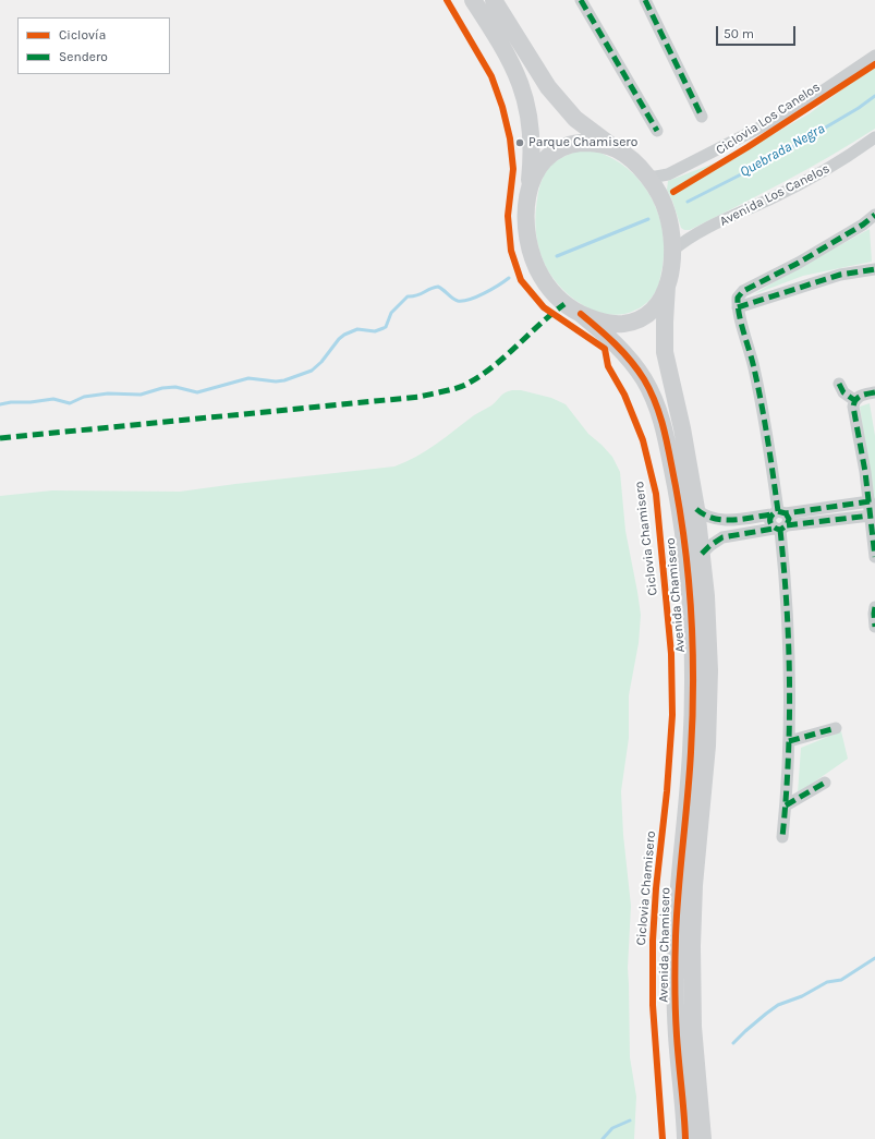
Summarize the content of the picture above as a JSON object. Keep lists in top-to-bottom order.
{
  "streets": {
    "street": ["Avenida Los Canelos", "Avenida Chamisero"],
    "cycle path": ["Ciclovia Los Canelos", "Ciclovia Chamisero"]
  },
  "water": ["Quebrada Negra"],
  "places": ["Parque Chamisero"],
  "legend": ["Ciclovía", "Sendero"],
  "scale_bar": "50 m"
}
